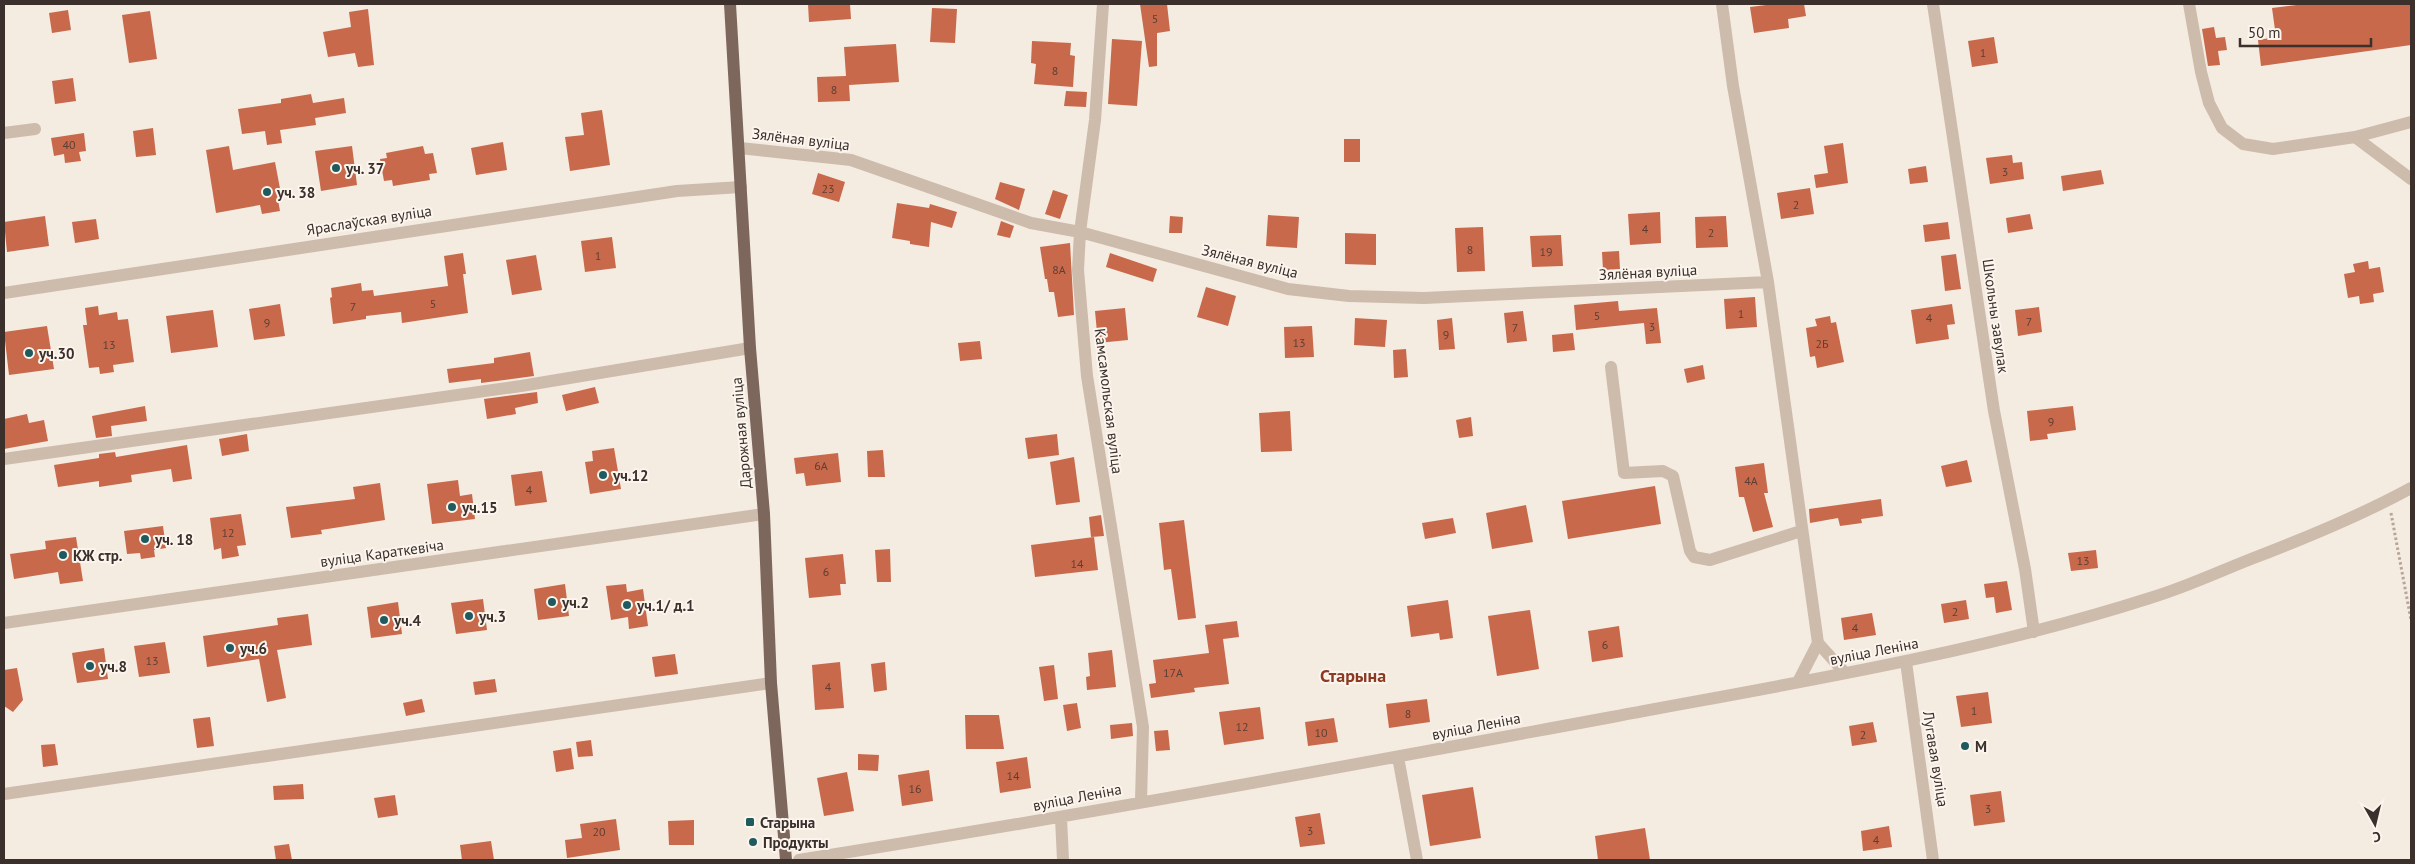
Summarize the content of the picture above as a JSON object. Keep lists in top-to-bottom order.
{
  "streets": {
    "main road": ["Дарожная вуліца"],
    "street": [
      "Зялёная вуліца",
      "Яраслаўская вуліца",
      "Школьны завулак",
      "Камсамольская вуліца",
      "вуліца Караткевіча",
      "вуліца Леніна",
      "Лугавая вуліца"
    ]
  },
  "crossings": [
    ["Зялёная вуліца", "Камсамольская вуліца"],
    ["Зялёная вуліца", "Дарожная вуліца"],
    ["Яраслаўская вуліца", "Дарожная вуліца"],
    ["Школьны завулак", "вуліца Леніна"],
    ["Камсамольская вуліца", "вуліца Леніна"],
    ["Дарожная вуліца", "вуліца Караткевіча"],
    ["вуліца Леніна", "Лугавая вуліца"]
  ],
  "districts": ["Старына"],
  "places": {
    "other": [
      "уч. 37",
      "уч. 38",
      "уч.30",
      "уч.12",
      "уч.15",
      "уч. 18",
      "КЖ стр.",
      "уч.2",
      "уч.1/ д.1",
      "уч.3",
      "уч.4",
      "уч.6",
      "уч.8",
      "M",
      "Продукты"
    ],
    "transit": ["Старына"]
  },
  "house_numbers": [
    "5",
    "1",
    "8",
    "8",
    "40",
    "3",
    "23",
    "2",
    "4",
    "2",
    "8",
    "19",
    "1",
    "8А",
    "5",
    "7",
    "1",
    "5",
    "4",
    "7",
    "9",
    "3",
    "7",
    "9",
    "13",
    "2Б",
    "13",
    "9",
    "6А",
    "4А",
    "4",
    "12",
    "13",
    "14",
    "6",
    "2",
    "4",
    "6",
    "13",
    "17А",
    "4",
    "1",
    "8",
    "12",
    "10",
    "2",
    "14",
    "16",
    "3",
    "3",
    "20",
    "4"
  ],
  "scale_bar": "50 m",
  "north": "bottom"
}
